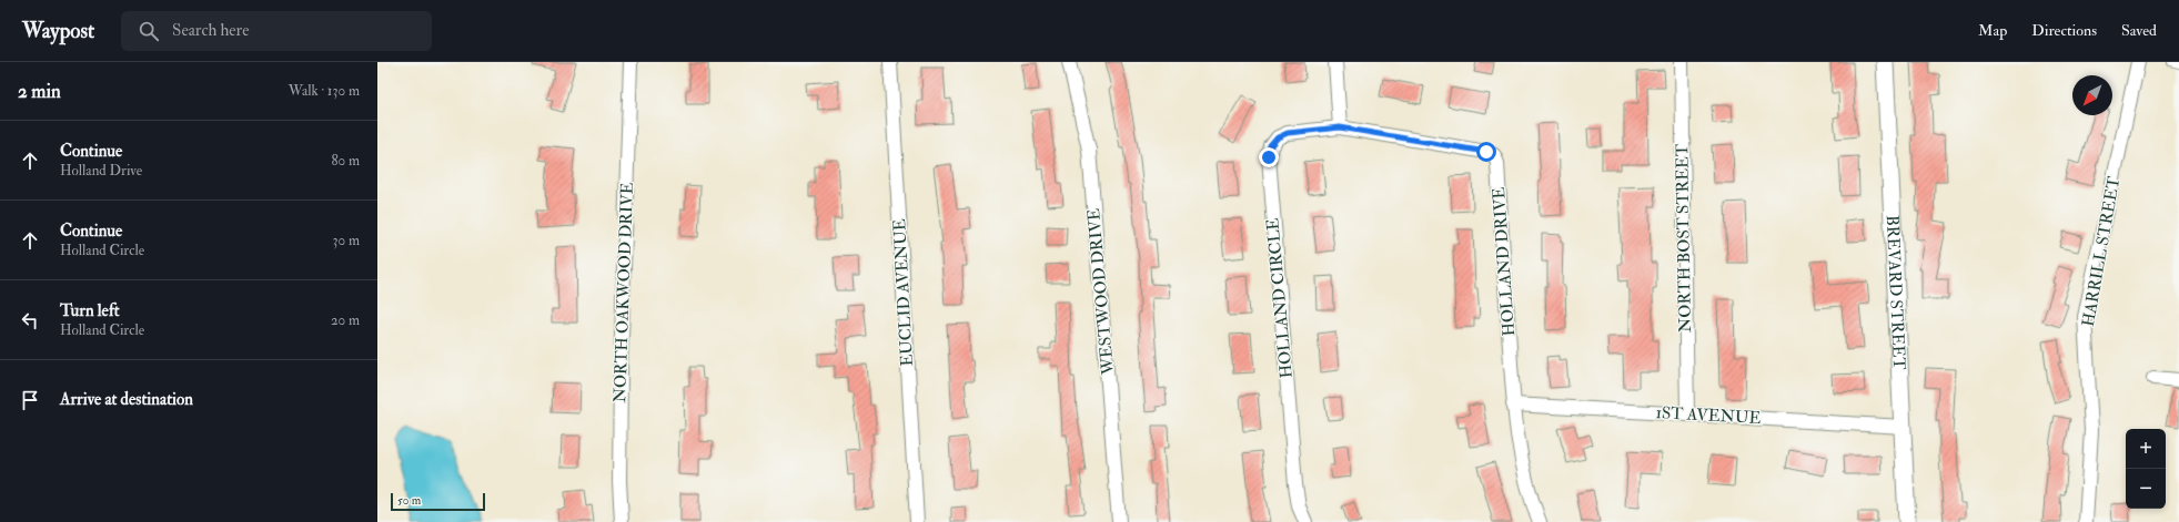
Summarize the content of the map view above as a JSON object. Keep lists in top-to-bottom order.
{
  "streets": {
    "street": [
      "NORTH BOST STREET",
      "HARRILL STREET",
      "HOLLAND DRIVE",
      "WESTWOOD DRIVE",
      "NORTH OAKWOOD DRIVE",
      "EUCLID AVENUE",
      "BREVARD STREET",
      "HOLLAND CIRCLE",
      "1ST AVENUE"
    ]
  },
  "crossings": [
    ["NORTH BOST STREET", "1ST AVENUE"],
    ["HOLLAND DRIVE", "HOLLAND CIRCLE"],
    ["HOLLAND DRIVE", "1ST AVENUE"],
    ["BREVARD STREET", "1ST AVENUE"]
  ],
  "scale_bar": "50 m",
  "north": "bottom left",
  "page": {
    "header": "Waypost",
    "search": "Search here",
    "nav": ["Map", "Directions", "Saved"],
    "heading": ["2 min", "Walk · 130 m"],
    "list": [
      ["Continue", "Holland Drive", "80 m"],
      ["Continue", "Holland Circle", "30 m"],
      ["Turn left", "Holland Circle", "20 m"],
      "Arrive at destination"
    ],
    "map_buttons": ["+", "−"],
    "scale": "50 m"
  }
}
